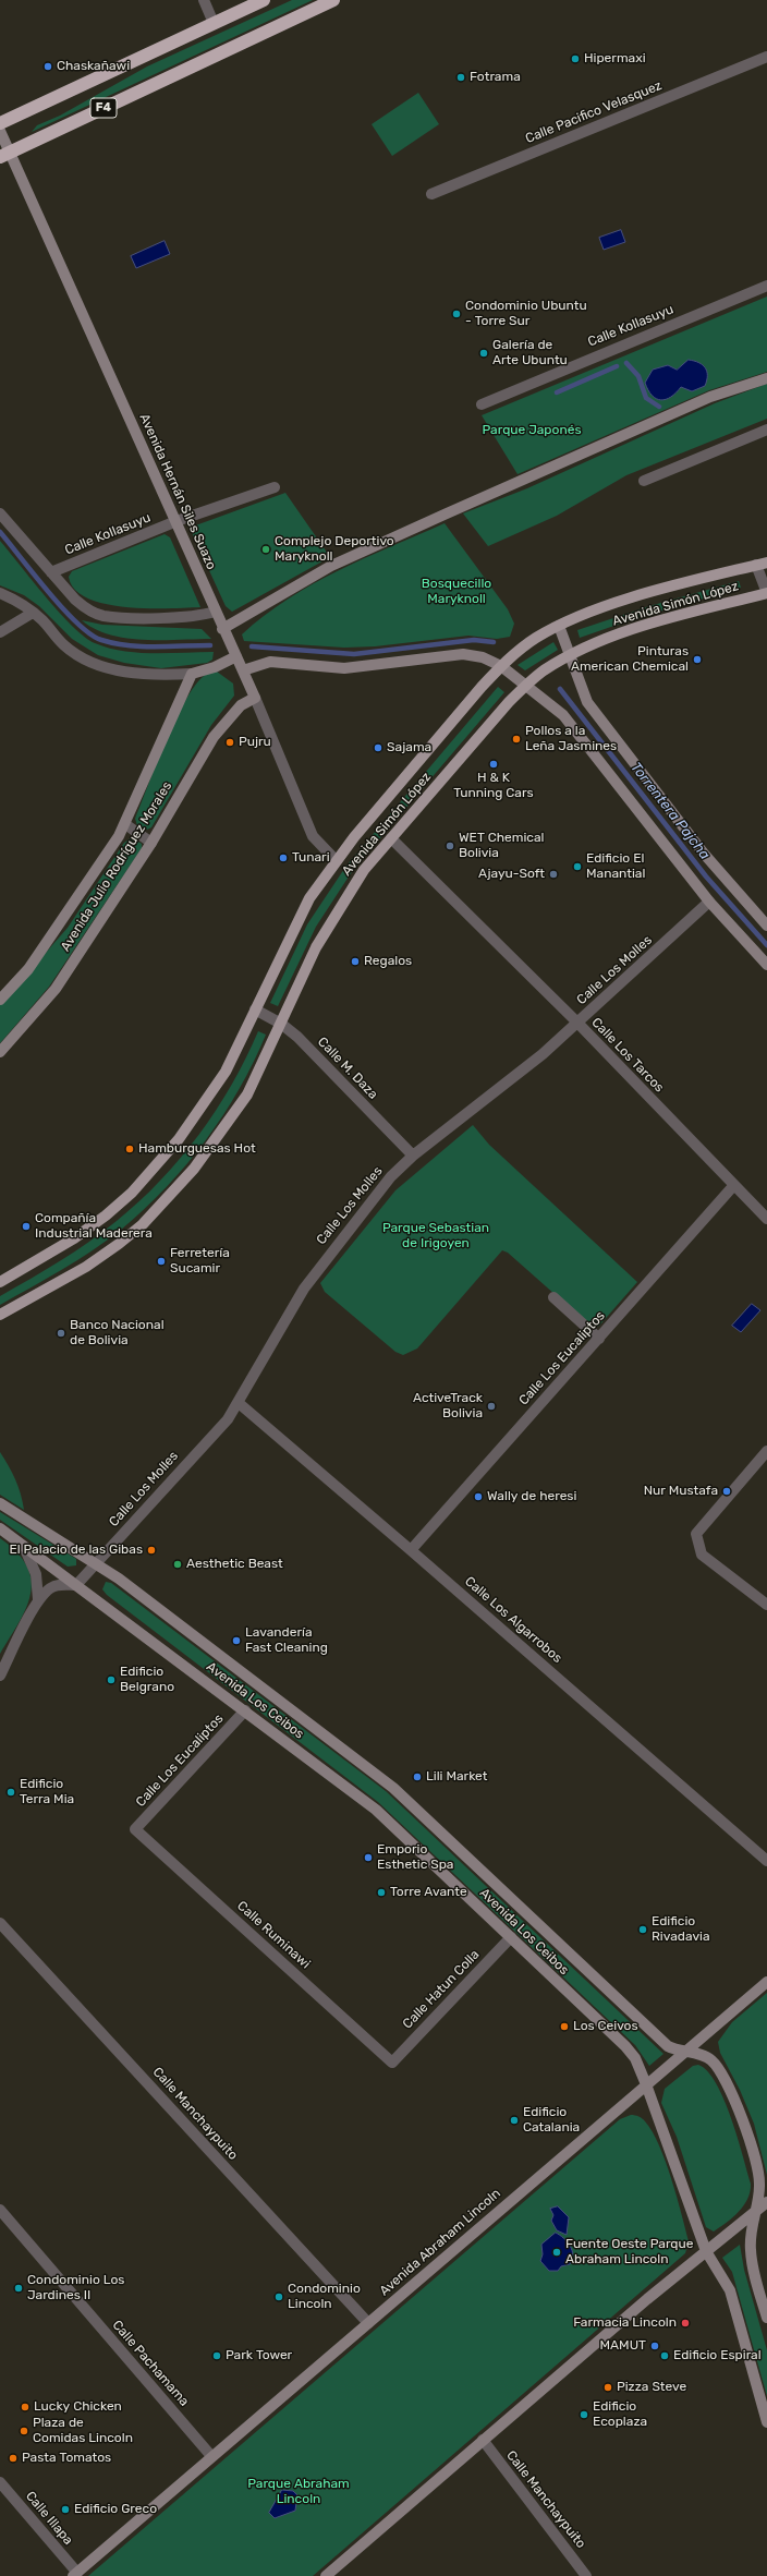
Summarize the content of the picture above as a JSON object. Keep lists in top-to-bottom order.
{
  "streets": {
    "highway": ["F4"],
    "main road": ["Avenida Simón López"],
    "street": [
      "Calle Pacifico Velasquez",
      "Calle Kollasuyu",
      "Avenida Hernán Siles Suazo",
      "Avenida Julio Rodríguez Morales",
      "Calle Los Molles",
      "Calle Los Tarcos",
      "Calle M. Daza",
      "Calle Los Eucaliptos",
      "Calle Los Algarrobos",
      "Avenida Los Ceibos",
      "Calle Ruminawi",
      "Calle Hatun Colla",
      "Calle Manchaypuito",
      "Avenida Abraham Lincoln",
      "Calle Pachamama",
      "Calle Illapa"
    ]
  },
  "crossings": [
    ["F4", "Avenida Hernán Siles Suazo"],
    ["Calle Kollasuyu", "Avenida Hernán Siles Suazo"],
    ["Avenida Hernán Siles Suazo", "Avenida Simón López"],
    ["Avenida Hernán Siles Suazo", "Avenida Julio Rodríguez Morales"],
    ["Avenida Simón López", "Calle Los Tarcos"],
    ["Avenida Simón López", "Calle M. Daza"],
    ["Calle Los Molles", "Calle Los Tarcos"],
    ["Calle Los Molles", "Calle M. Daza"],
    ["Calle Los Molles", "Calle Los Algarrobos"],
    ["Calle Los Molles", "Avenida Los Ceibos"],
    ["Calle Los Tarcos", "Calle Los Eucaliptos"],
    ["Calle Los Eucaliptos", "Calle Los Algarrobos"],
    ["Calle Los Eucaliptos", "Avenida Los Ceibos"],
    ["Calle Los Eucaliptos", "Calle Ruminawi"],
    ["Avenida Los Ceibos", "Calle Hatun Colla"],
    ["Avenida Los Ceibos", "Avenida Abraham Lincoln"],
    ["Calle Ruminawi", "Calle Hatun Colla"],
    ["Calle Manchaypuito", "Avenida Abraham Lincoln"],
    ["Avenida Abraham Lincoln", "Calle Pachamama"],
    ["Avenida Abraham Lincoln", "Calle Illapa"]
  ],
  "water": ["Torrentera Pajcha"],
  "parks": [
    "Parque Japonés",
    "Bosquecillo Maryknoll",
    "Parque Sebastian de Irigoyen",
    "Parque Abraham Lincoln"
  ],
  "places": [
    "Hipermaxi",
    "Chaskañawi",
    "Fotrama",
    "Condominio Ubuntu - Torre Sur",
    "Galería de Arte Ubuntu",
    "Complejo Deportivo Maryknoll",
    "Pinturas American Chemical",
    "Pollos a la Leña Jasmines",
    "Pujru",
    "Sajama",
    "H & K Tunning Cars",
    "WET Chemical Bolivia",
    "Tunari",
    "Edificio El Manantial",
    "Ajayu-Soft",
    "Regalos",
    "Hamburguesas Hot",
    "Compañía Industrial Maderera",
    "Ferretería Sucamir",
    "Banco Nacional de Bolivia",
    "ActiveTrack Bolivia",
    "Nur Mustafa",
    "Wally de heresi",
    "El Palacio de las Gibas",
    "Aesthetic Beast",
    "Lavandería Fast Cleaning",
    "Edificio Belgrano",
    "Lili Market",
    "Edificio Terra Mia",
    "Emporio Esthetic Spa",
    "Torre Avante",
    "Edificio Rivadavia",
    "Los Ceivos",
    "Edificio Catalania",
    "Fuente Oeste Parque Abraham Lincoln",
    "Condominio Los Jardines II",
    "Condominio Lincoln",
    "Farmacia Lincoln",
    "MAMUT",
    "Park Tower",
    "Edificio Espiral",
    "Pizza Steve",
    "Lucky Chicken",
    "Edificio Ecoplaza",
    "Plaza de Comidas Lincoln",
    "Pasta Tomatos",
    "Edificio Greco"
  ]
}
